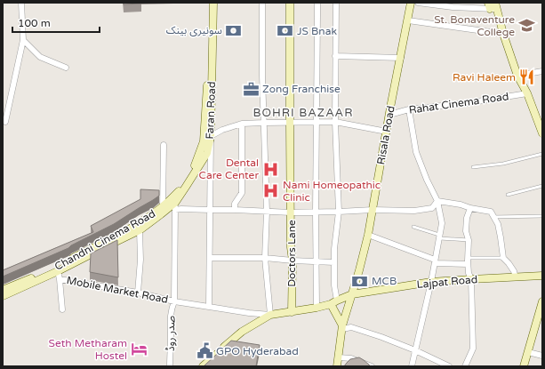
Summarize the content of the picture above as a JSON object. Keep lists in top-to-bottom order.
{
  "streets": {
    "street": [
      "Rahat Cinema Road",
      "Faran Road",
      "Risala Road",
      "Chandni Cinema Road",
      "Doctors Lane",
      "Lajpat Road",
      "Mobile Market Road",
      "صدر روڈ"
    ]
  },
  "crossings": [
    ["Rahat Cinema Road", "Risala Road"],
    ["Faran Road", "صدر روڈ"],
    ["Risala Road", "Lajpat Road"],
    ["Doctors Lane", "Lajpat Road"],
    ["Lajpat Road", "Mobile Market Road"],
    ["Mobile Market Road", "صدر روڈ"]
  ],
  "districts": ["BOHRI BAZAAR"],
  "places": {
    "school or university": ["St. Bonaventure College"],
    "bank": ["سونیری بینک", "JS Bnak", "MCB"],
    "restaurant": ["Ravi Haleem"],
    "office": ["Zong Franchise"],
    "hospital": ["Dental Care Center", "Nami Homeopathic Clinic"],
    "hotel": ["Seth Metharam Hostel"],
    "public building": ["GPO Hyderabad"]
  },
  "scale_bar": "100 m"
}
